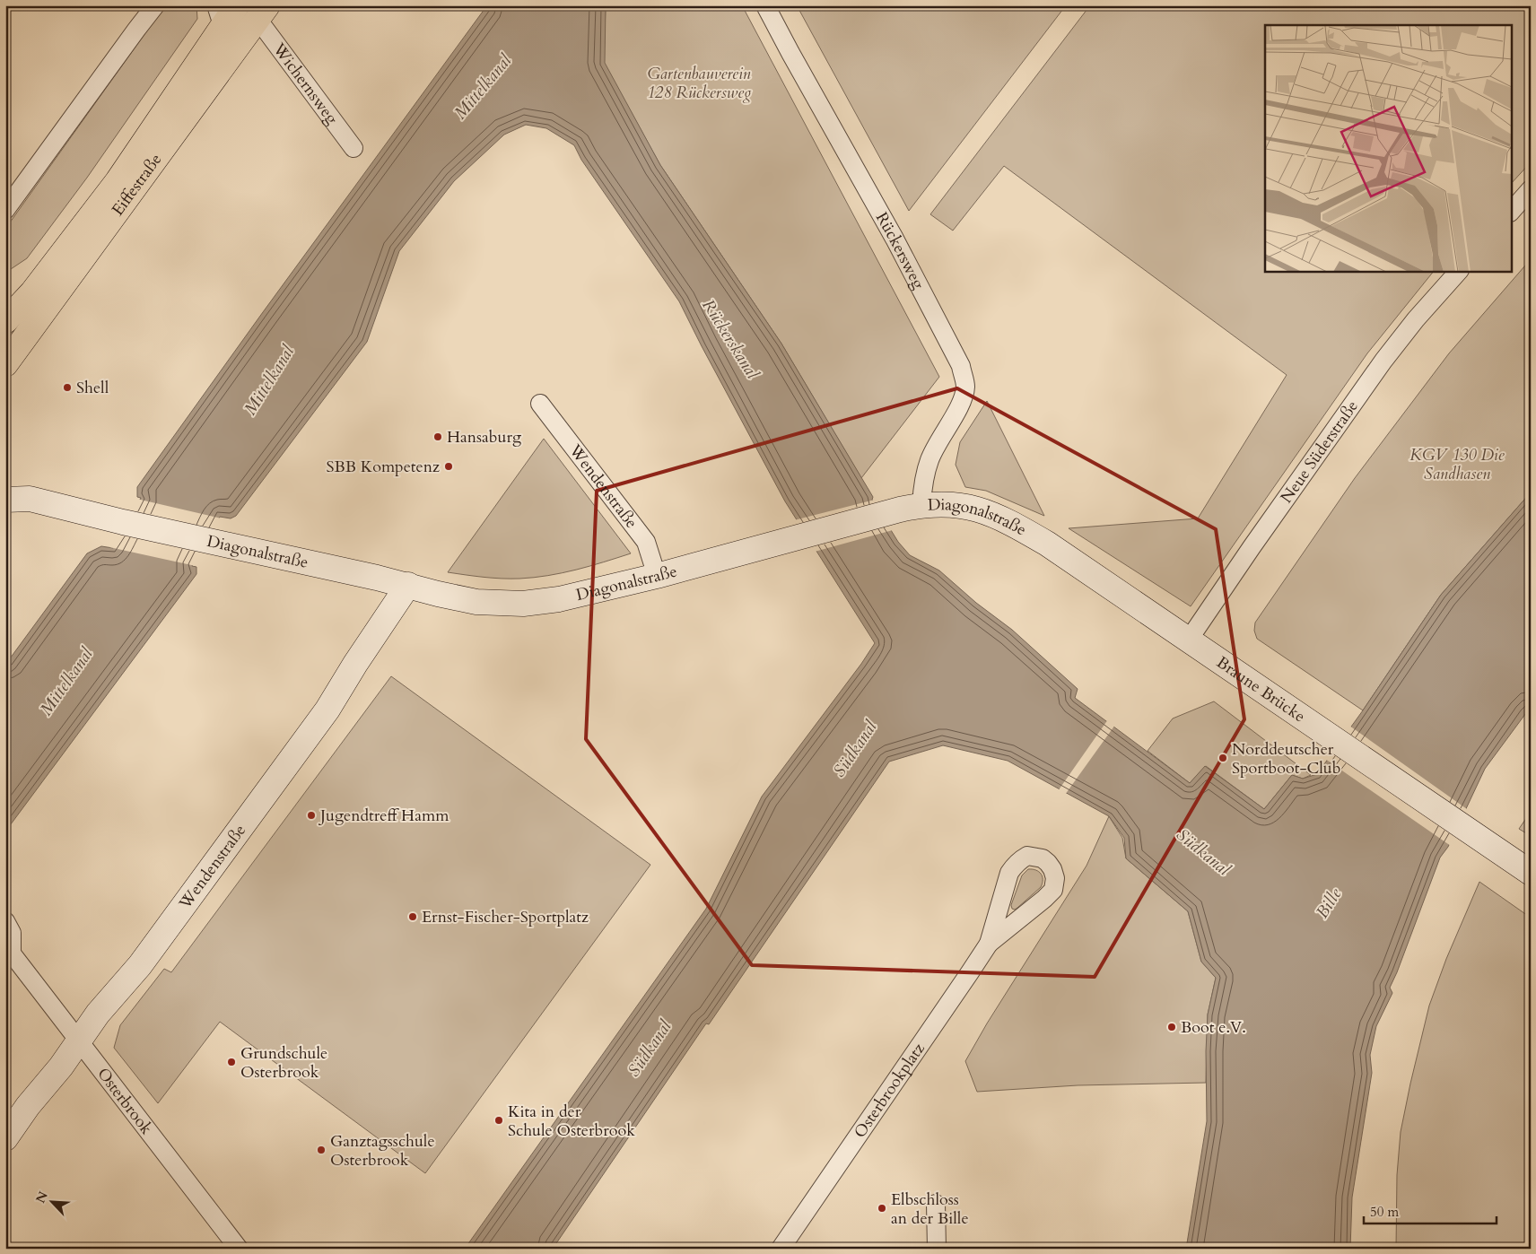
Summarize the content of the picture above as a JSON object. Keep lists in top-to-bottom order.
{
  "streets": {
    "main road": ["Eiffestraße"],
    "street": [
      "Wichernsweg",
      "Rückersweg",
      "Neue Süderstraße",
      "Wendenstraße",
      "Diagonalstraße",
      "Braune Brücke",
      "Osterbrookplatz",
      "Osterbrook"
    ]
  },
  "crossings": [
    ["Wichernsweg", "Eiffestraße"],
    ["Rückersweg", "Diagonalstraße"],
    ["Neue Süderstraße", "Diagonalstraße"],
    ["Neue Süderstraße", "Braune Brücke"],
    ["Wendenstraße", "Diagonalstraße"],
    ["Wendenstraße", "Osterbrook"],
    ["Diagonalstraße", "Braune Brücke"]
  ],
  "water": [
    "Mittelkanal",
    "Rückerskanal",
    "Südkanal",
    "Bille"
  ],
  "parks": ["Gartenbauverein 128 Rückersweg", "KGV 130 Die Sandhasen"],
  "places": [
    "Shell",
    "Hansaburg",
    "SBB Kompetenz",
    "Norddeutscher Sportboot-Club",
    "Jugendtreff Hamm",
    "Ernst-Fischer-Sportplatz",
    "Boot e.V.",
    "Grundschule Osterbrook",
    "Kita in der Schule Osterbrook",
    "Ganztagsschule Osterbrook",
    "Elbschloss an der Bille"
  ],
  "scale_bar": "50 m",
  "north": "top left"
}
